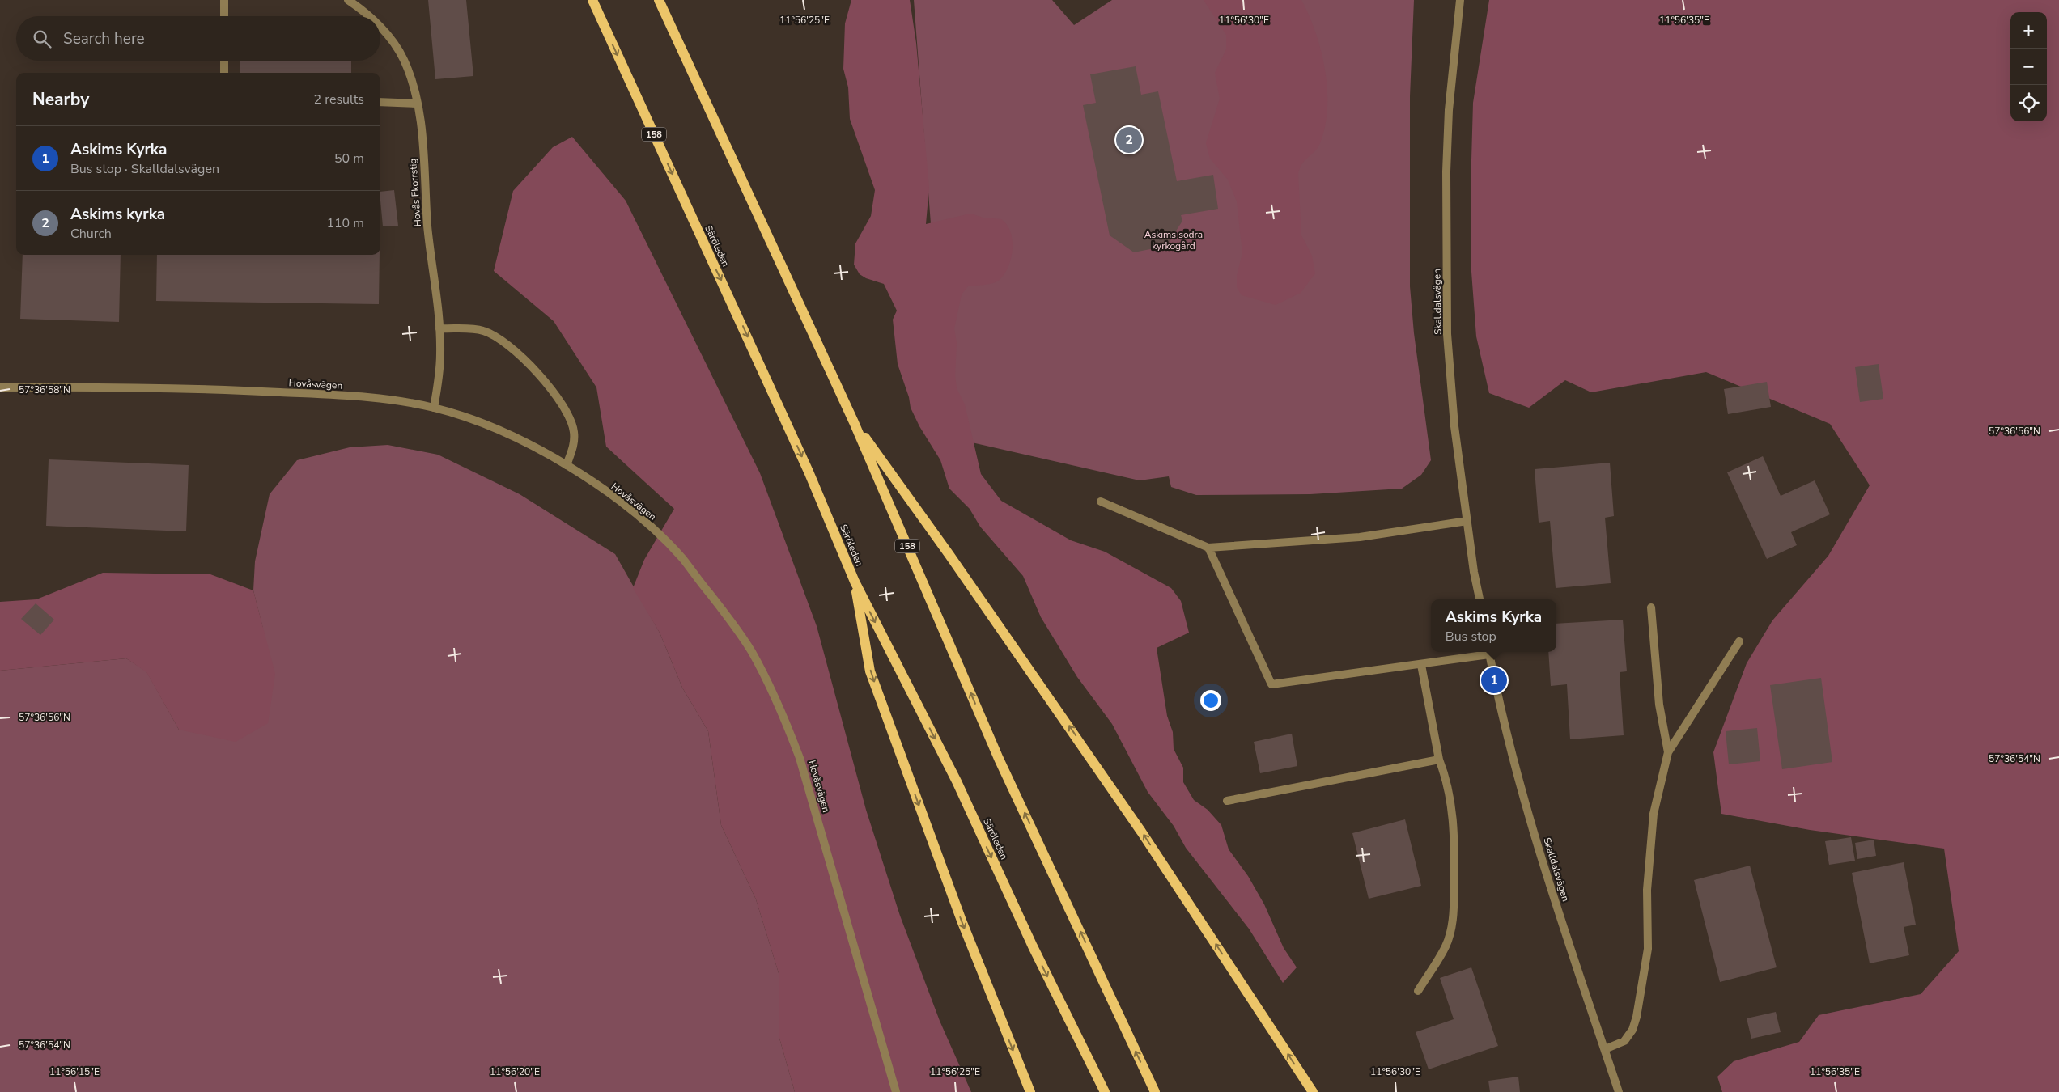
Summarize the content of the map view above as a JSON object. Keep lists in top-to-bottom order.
{
  "streets": {
    "main road": ["158", "Säröleden"],
    "street": ["Hovås Ekorrstig", "Skalldalsvägen", "Hovåsvägen"]
  },
  "crossings": [
    ["158", "Säröleden"],
    ["Hovås Ekorrstig", "Hovåsvägen"]
  ],
  "parks": ["Askims södra kyrkogård"],
  "page": {
    "map_buttons": ["+", "−"],
    "search": "Search here",
    "heading": ["Nearby", "2 results"],
    "pins": ["2", "1"],
    "list": [
      {
        "mark": "1",
        "name": "Askims Kyrka",
        "note": "Bus stop · Skalldalsvägen",
        "value": "50 m"
      },
      {
        "mark": "2",
        "name": "Askims kyrka",
        "note": "Church",
        "value": "110 m"
      }
    ],
    "popup": ["Askims Kyrka", "Bus stop"]
  },
  "coordinates": [
    "11°56'25\"E",
    "11°56'30\"E",
    "11°56'35\"E",
    "57°36'58\"N",
    "57°36'56\"N",
    "57°36'54\"N",
    "11°56'15\"E",
    "11°56'20\"E"
  ]
}
